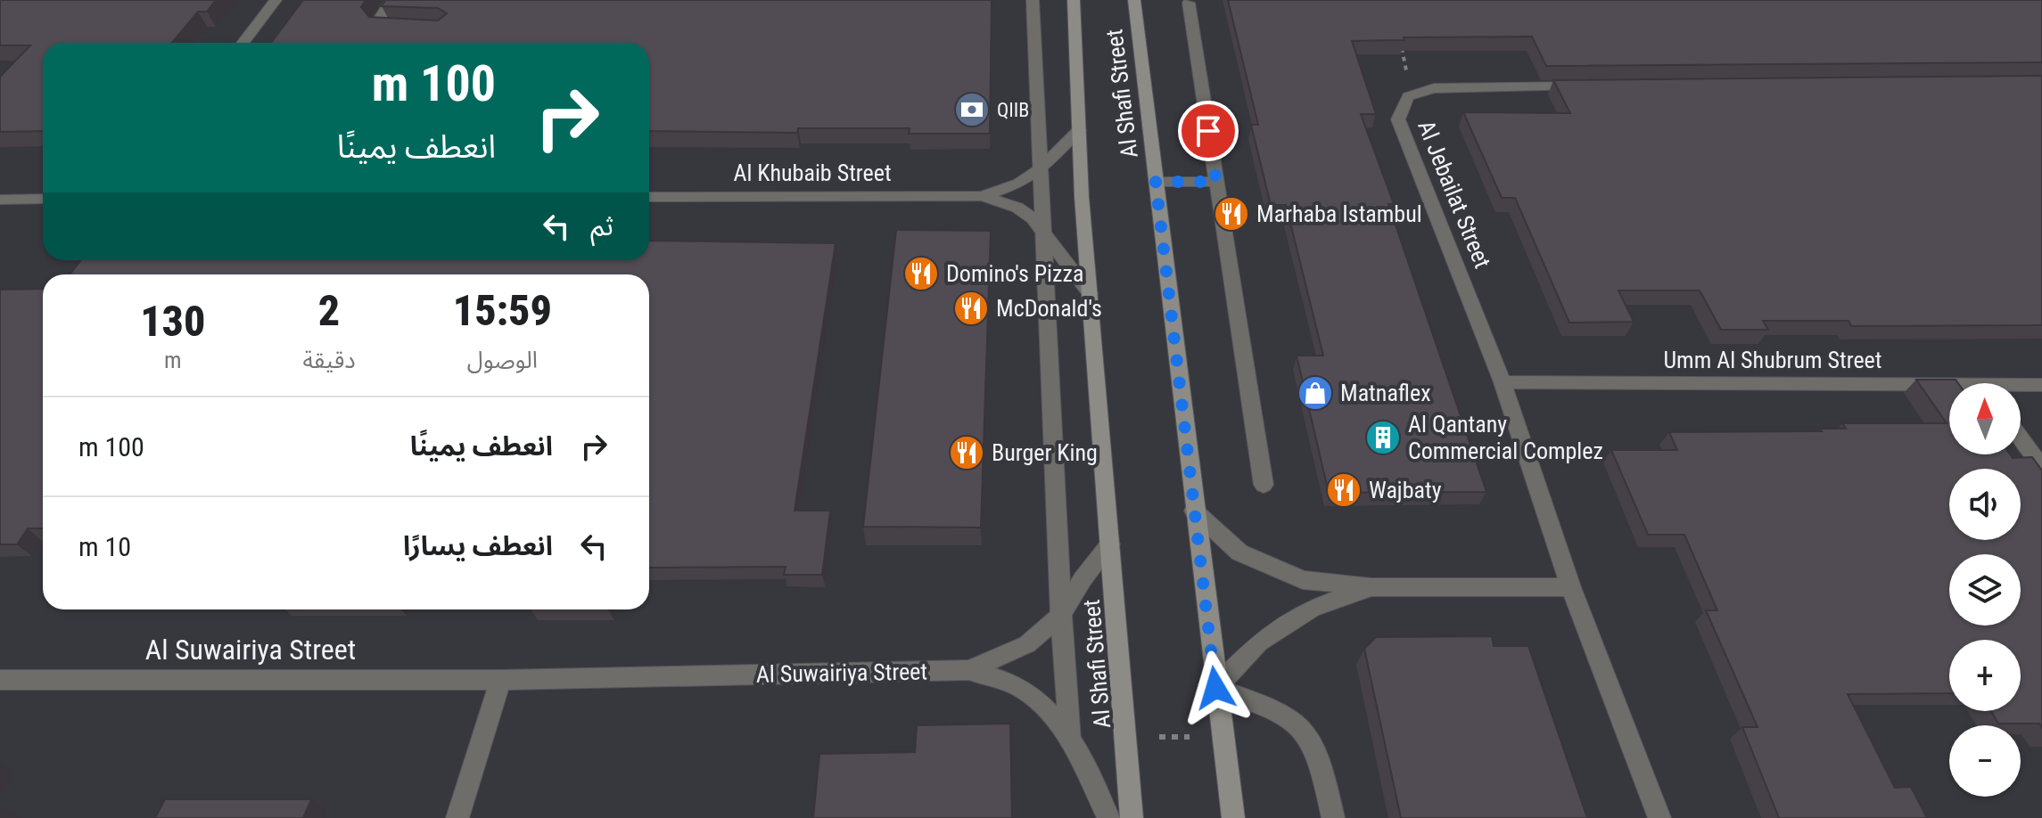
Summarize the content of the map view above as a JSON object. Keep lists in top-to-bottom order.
{
  "streets": {
    "main road": ["Al Shafi Street"],
    "street": [
      "Al Khubaib Street",
      "Al Jebailat Street",
      "Umm Al Shubrum Street",
      "Al Suwairiya Street"
    ]
  },
  "crossings": [
    ["Al Shafi Street", "Al Khubaib Street"],
    ["Al Shafi Street", "Al Suwairiya Street"],
    ["Al Jebailat Street", "Umm Al Shubrum Street"]
  ],
  "places": {
    "bank": ["QIIB"],
    "restaurant": [
      "Marhaba Istambul",
      "Domino's Pizza",
      "McDonald's",
      "Burger King",
      "Wajbaty"
    ],
    "shop": ["Matnaflex"],
    "building": ["Al Qantany Commercial Complez"]
  },
  "north": "top",
  "page": {
    "turn": ["100 m", "انعطف يمينًا"],
    "then": "ثم",
    "eta": [
      "15:59",
      "الوصول",
      "2",
      "دقيقة",
      "130",
      "m"
    ],
    "map_buttons": ["+", "−"],
    "list": [
      {
        "name": "انعطف يمينًا",
        "value": "100 m"
      },
      {
        "name": "انعطف يسارًا",
        "value": "10 m"
      }
    ]
  }
}
